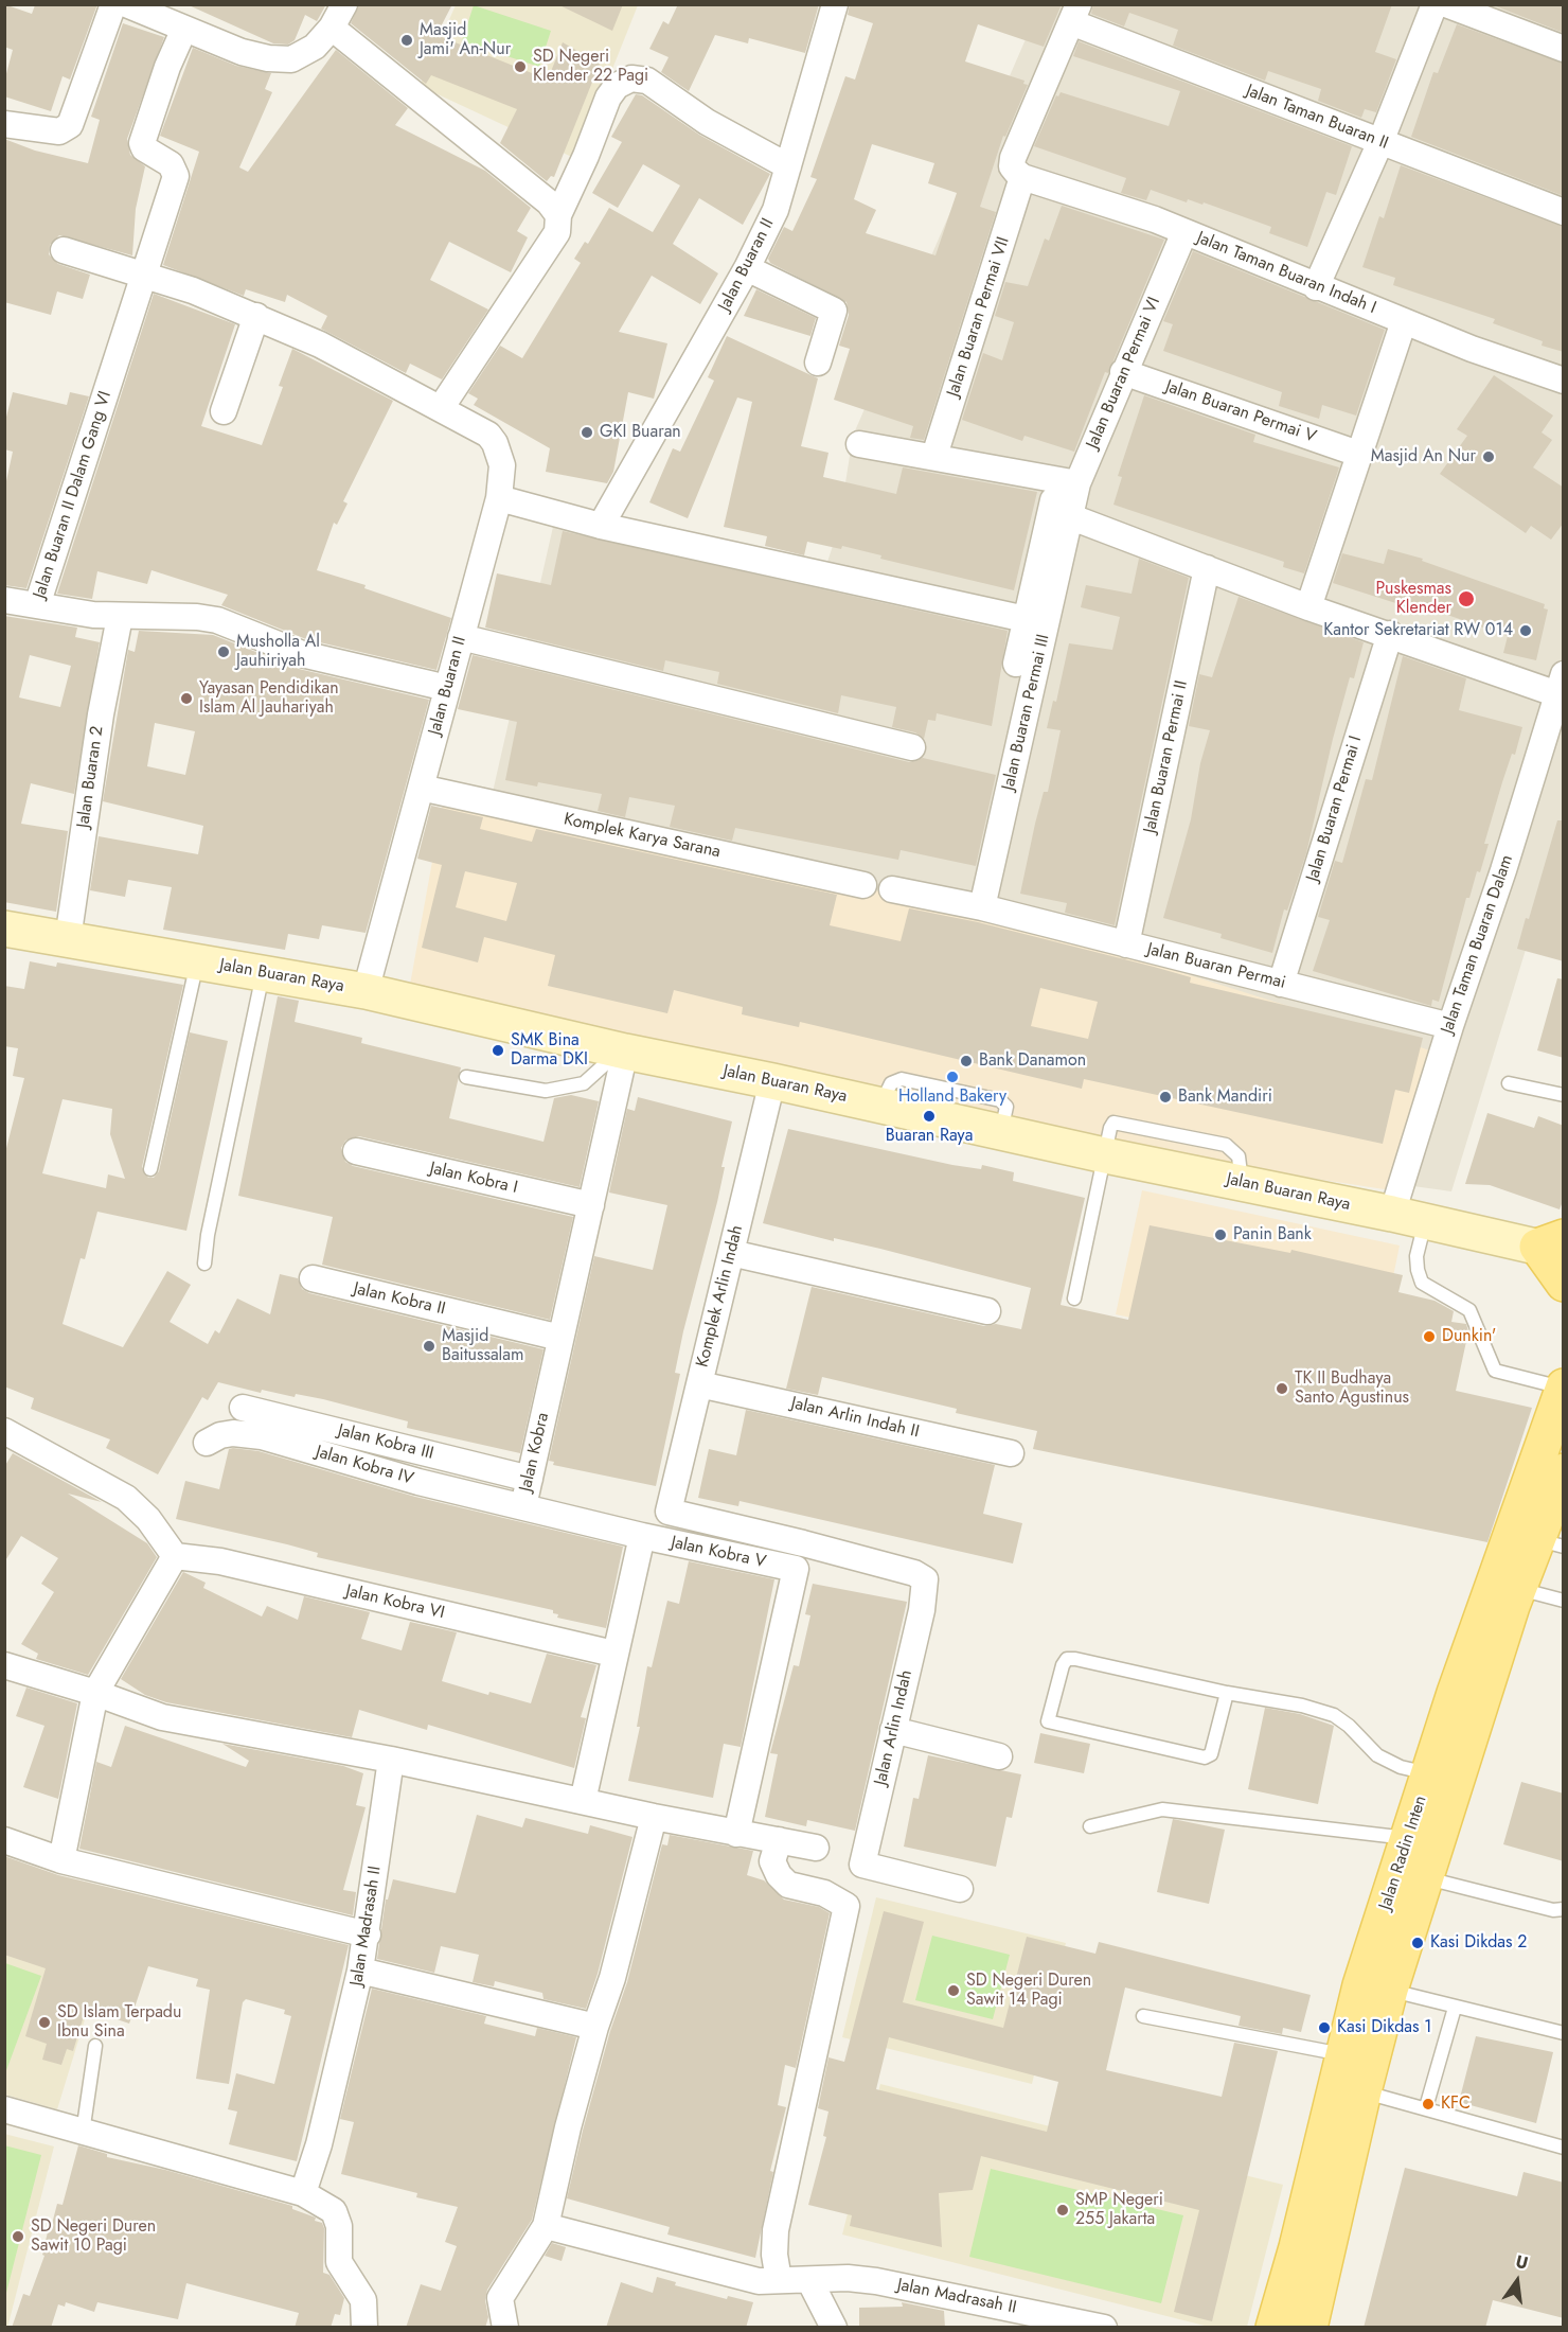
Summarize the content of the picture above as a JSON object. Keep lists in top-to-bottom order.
{
  "streets": {
    "main road": ["Jalan Radin Inten"],
    "street": [
      "Jalan Taman Buaran II",
      "Jalan Buaran II",
      "Jalan Taman Buaran Indah I",
      "Jalan Buaran Permai VII",
      "Jalan Buaran Permai VI",
      "Jalan Buaran Permai V",
      "Jalan Buaran II Dalam Gang VI",
      "Jalan Buaran Permai III",
      "Jalan Buaran Permai II",
      "Jalan Buaran 2",
      "Jalan Buaran Permai I",
      "Komplek Karya Sarana",
      "Jalan Taman Buaran Dalam",
      "Jalan Buaran Permai",
      "Jalan Buaran Raya",
      "Jalan Kobra I",
      "Komplek Arlin Indah",
      "Jalan Kobra II",
      "Jalan Arlin Indah II",
      "Jalan Kobra III",
      "Jalan Kobra",
      "Jalan Kobra IV",
      "Jalan Kobra V",
      "Jalan Kobra VI",
      "Jalan Arlin Indah",
      "Jalan Madrasah II"
    ]
  },
  "crossings": [
    ["Jalan Taman Buaran II", "Jalan Buaran Permai VII"],
    ["Jalan Buaran II", "Jalan Buaran II Dalam Gang VI"],
    ["Jalan Buaran II", "Komplek Karya Sarana"],
    ["Jalan Buaran II", "Jalan Buaran Raya"],
    ["Jalan Taman Buaran Indah I", "Jalan Buaran Permai VII"],
    ["Jalan Taman Buaran Indah I", "Jalan Buaran Permai VI"],
    ["Jalan Buaran Permai VI", "Jalan Buaran Permai V"],
    ["Jalan Buaran Permai VI", "Jalan Buaran Permai III"],
    ["Jalan Buaran II Dalam Gang VI", "Jalan Buaran 2"],
    ["Jalan Buaran Permai III", "Jalan Buaran Permai"],
    ["Jalan Buaran Permai II", "Jalan Buaran Permai"],
    ["Jalan Buaran 2", "Jalan Buaran Raya"],
    ["Jalan Buaran Permai I", "Jalan Buaran Permai"],
    ["Jalan Taman Buaran Dalam", "Jalan Buaran Permai"],
    ["Jalan Taman Buaran Dalam", "Jalan Buaran Raya"],
    ["Jalan Buaran Raya", "Komplek Arlin Indah"],
    ["Jalan Buaran Raya", "Jalan Kobra"],
    ["Jalan Kobra I", "Jalan Kobra"],
    ["Komplek Arlin Indah", "Jalan Arlin Indah II"],
    ["Komplek Arlin Indah", "Jalan Arlin Indah"],
    ["Jalan Kobra II", "Jalan Kobra"],
    ["Jalan Kobra III", "Jalan Kobra"],
    ["Jalan Kobra", "Jalan Kobra IV"],
    ["Jalan Kobra", "Jalan Kobra V"]
  ],
  "places": [
    "Masjid Jami' An-Nur",
    "SD Negeri Klender 22 Pagi",
    "GKI Buaran",
    "Masjid An Nur",
    "Puskesmas Klender",
    "Kantor Sekretariat RW 014",
    "Musholla Al Jauhiriyah",
    "Yayasan Pendidikan Islam Al Jauhariyah",
    "SMK Bina Darma DKI",
    "Bank Danamon",
    "Holland Bakery",
    "Bank Mandiri",
    "Buaran Raya",
    "Panin Bank",
    "Dunkin'",
    "Masjid Baitussalam",
    "TK II Budhaya Santo Agustinus",
    "Kasi Dikdas 2",
    "SD Negeri Duren Sawit 14 Pagi",
    "SD Islam Terpadu Ibnu Sina",
    "Kasi Dikdas 1",
    "KFC",
    "SMP Negeri 255 Jakarta",
    "SD Negeri Duren Sawit 10 Pagi"
  ],
  "north": "top"
}
